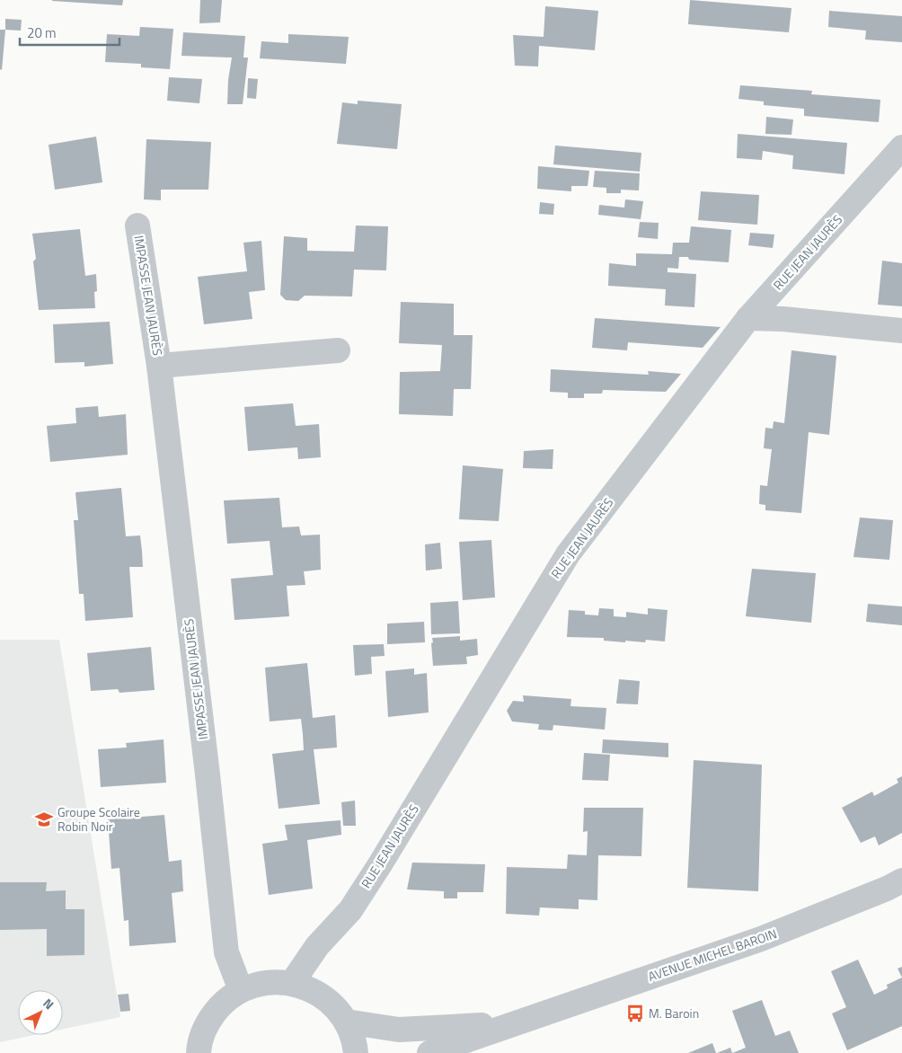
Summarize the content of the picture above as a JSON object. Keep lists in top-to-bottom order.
{
  "streets": {
    "street": ["RUE JEAN JAURÈS", "IMPASSE JEAN JAURÈS", "AVENUE MICHEL BAROIN"]
  },
  "places": {
    "school or university": ["Groupe Scolaire Robin Noir"],
    "bus stop": ["M. Baroin"]
  },
  "scale_bar": "20 m",
  "north": "top right"
}
